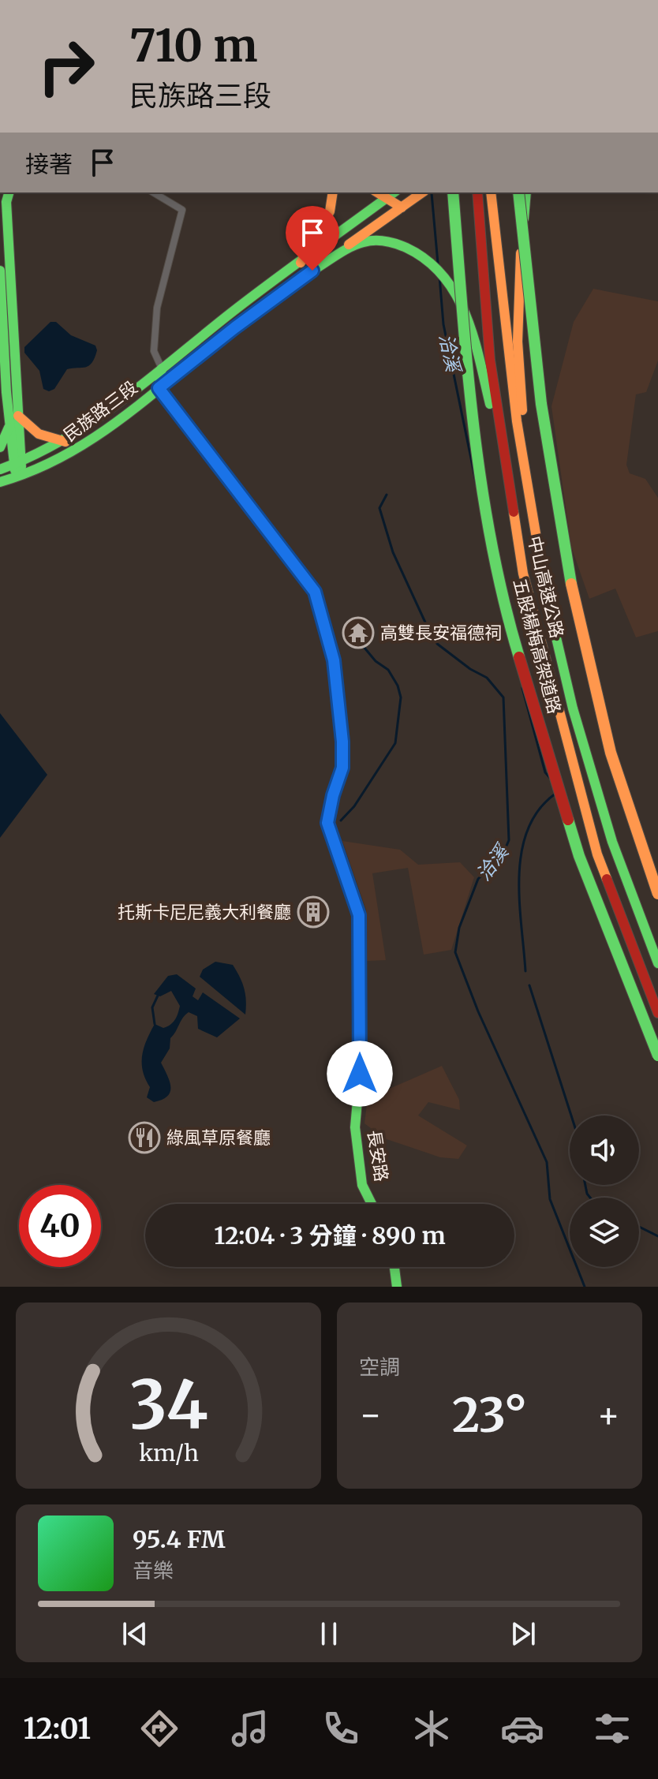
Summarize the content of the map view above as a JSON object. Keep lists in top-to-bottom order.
{
  "streets": {
    "main road": [
      "民族路三段",
      "中山高速公路",
      "五股楊梅高架道路",
      "長安路"
    ]
  },
  "crossings": [
    ["民族路三段", "長安路"]
  ],
  "water": ["洽溪"],
  "places": {
    "temple": ["高雙長安福德祠"],
    "building": ["托斯卡尼尼義大利餐廳"],
    "restaurant": ["綠風草原餐廳"]
  },
  "page": {
    "turn": ["710 m", "民族路三段"],
    "then": "接著",
    "limit": "40",
    "trip": "12:04 · 3 分鐘 · 890 m",
    "tile": "空調",
    "heat": ["−", "23°", "+"],
    "song": ["95.4 FM", "音樂"],
    "tabs": "12:01",
    "gauge": ["34", "km/h"]
  }
}
